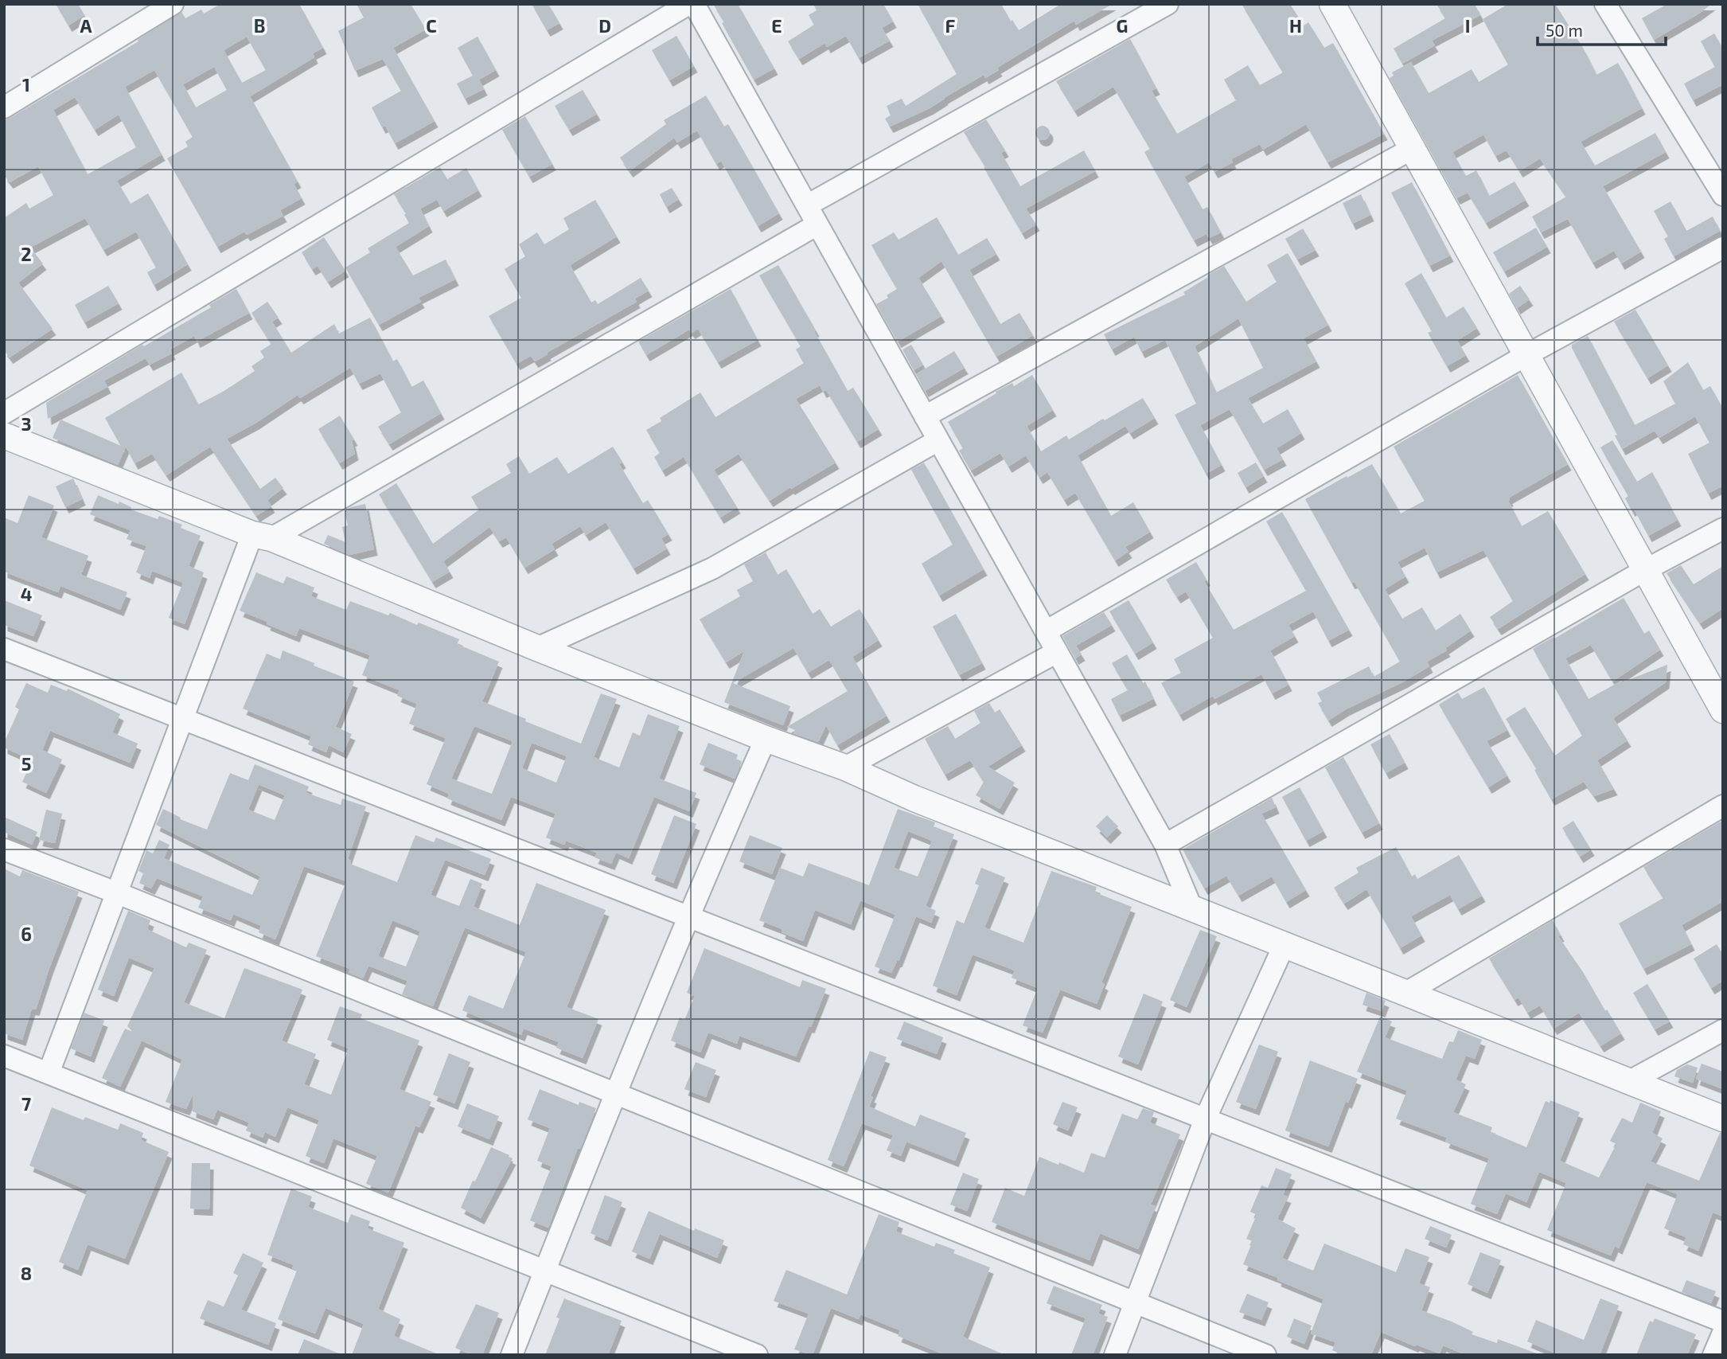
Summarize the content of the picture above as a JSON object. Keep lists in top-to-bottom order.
{
  "scale_bar": "50 m",
  "grid": {
    "columns": [
      "A",
      "B",
      "C",
      "D",
      "E",
      "F",
      "G",
      "H",
      "I"
    ],
    "rows": [
      "1",
      "2",
      "3",
      "4",
      "5",
      "6",
      "7",
      "8"
    ]
  }
}
